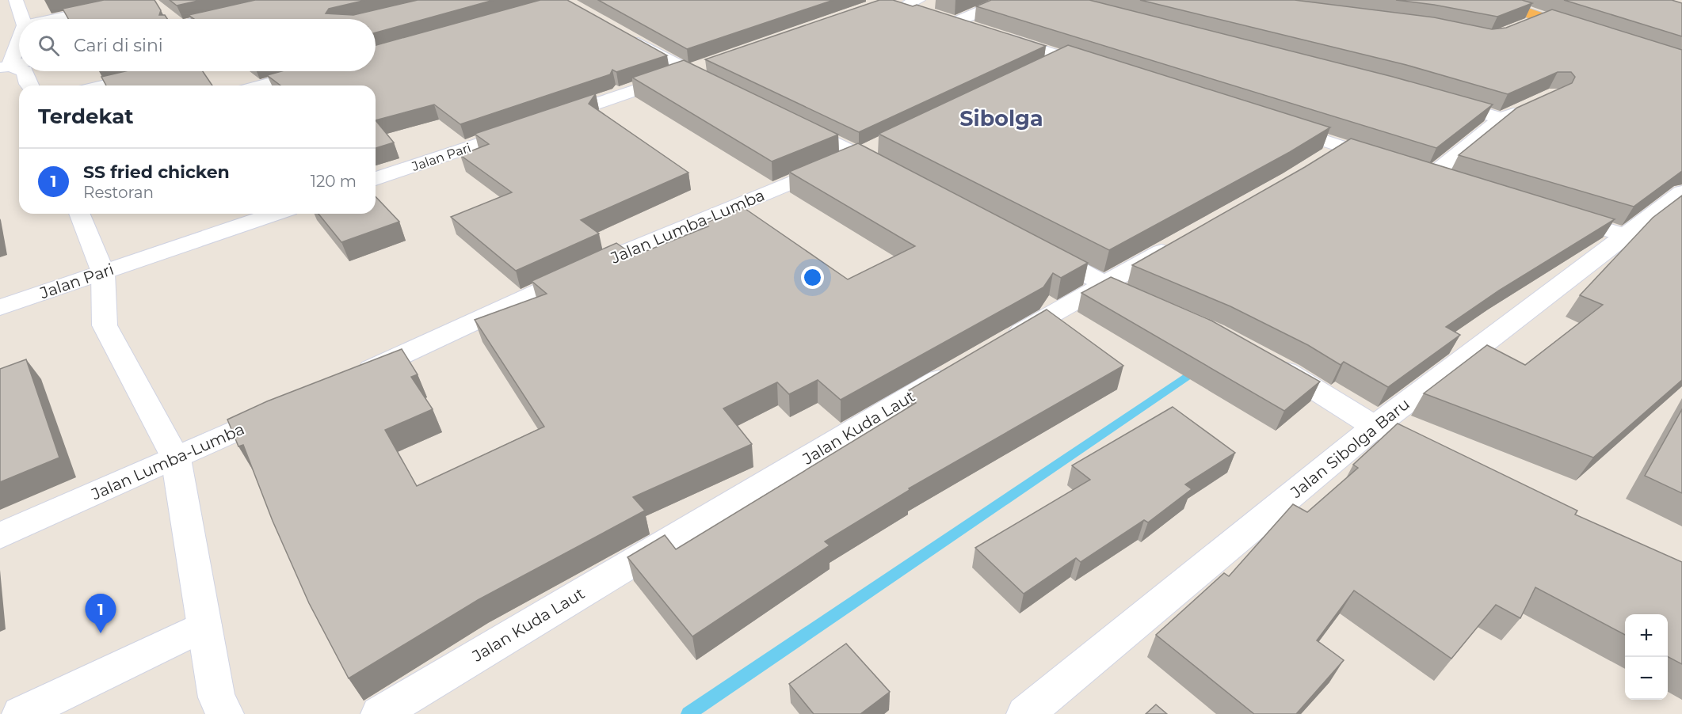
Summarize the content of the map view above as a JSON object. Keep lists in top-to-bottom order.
{
  "streets": {
    "street": [
      "Jalan Pari",
      "Jalan Lumba-Lumba",
      "Jalan Kuda Laut",
      "Jalan Sibolga Baru"
    ]
  },
  "districts": ["Sibolga"],
  "page": {
    "search": "Cari di sini",
    "heading": "Terdekat",
    "list": [
      {
        "mark": "1",
        "name": "SS fried chicken",
        "note": "Restoran",
        "value": "120 m"
      }
    ],
    "pins": "1",
    "map_buttons": ["+", "−"]
  }
}
